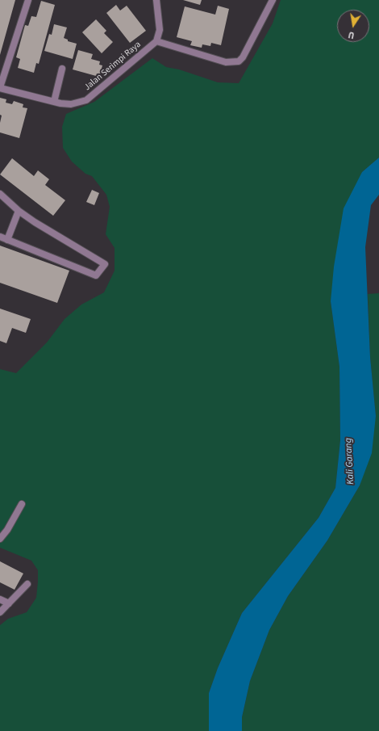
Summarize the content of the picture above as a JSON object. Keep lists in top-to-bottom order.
{
  "streets": {
    "street": ["Jalan Serimpi Raya"]
  },
  "water": ["Kali Garang"],
  "north": "bottom"
}
